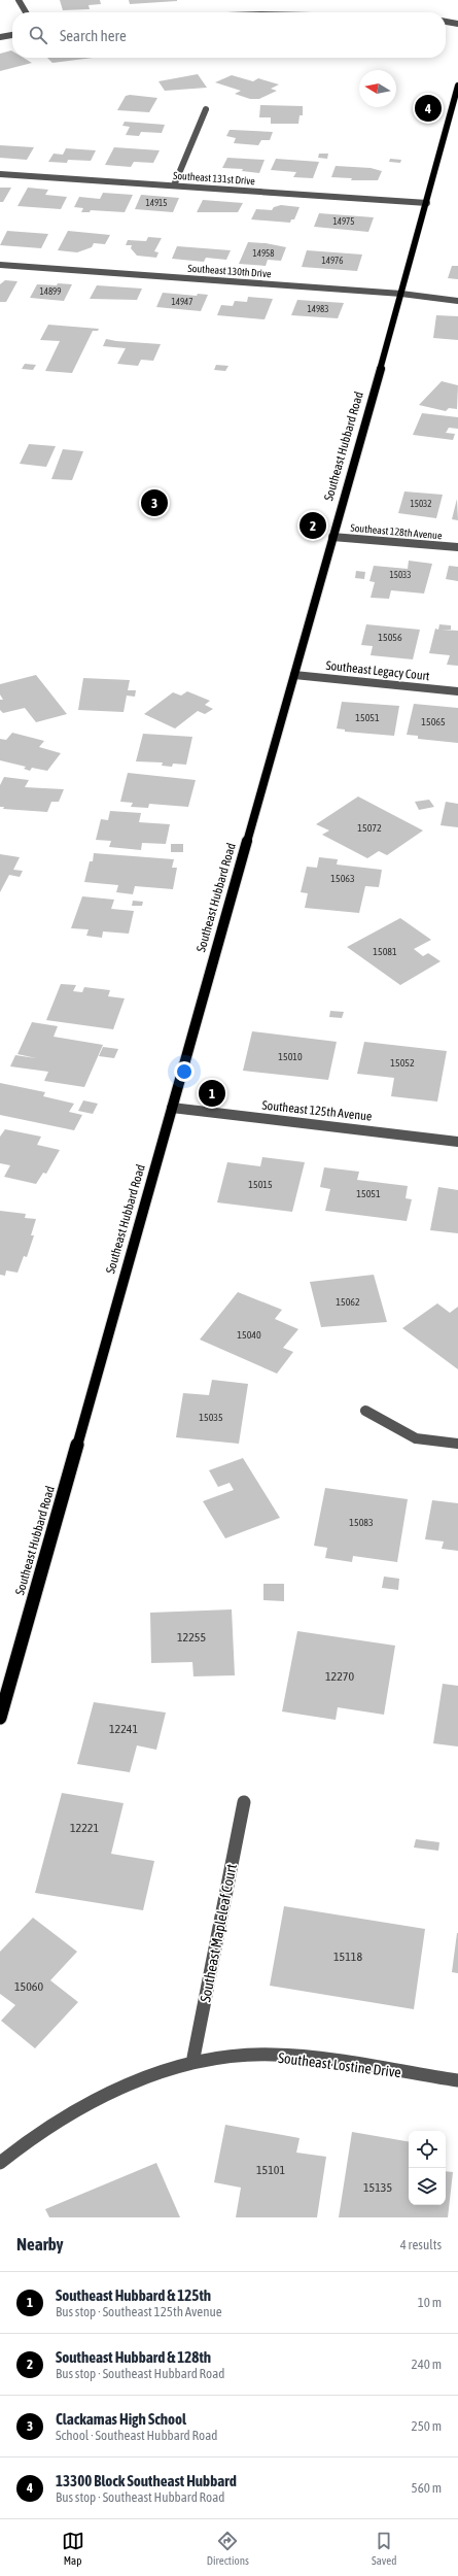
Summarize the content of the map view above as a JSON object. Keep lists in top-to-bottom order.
{
  "streets": {
    "main road": ["Southeast Hubbard Road"],
    "street": [
      "Southeast 131st Drive",
      "Southeast 130th Drive",
      "Southeast 128th Avenue",
      "Southeast Legacy Court",
      "Southeast 125th Avenue",
      "Southeast Mapleleaf Court",
      "Southeast Lostine Drive"
    ]
  },
  "crossings": [
    ["Southeast 131st Drive", "Southeast Hubbard Road"],
    ["Southeast 130th Drive", "Southeast Hubbard Road"],
    ["Southeast Hubbard Road", "Southeast 128th Avenue"],
    ["Southeast Hubbard Road", "Southeast Legacy Court"],
    ["Southeast Hubbard Road", "Southeast 125th Avenue"],
    ["Southeast Mapleleaf Court", "Southeast Lostine Drive"]
  ],
  "house_numbers": [
    "14915",
    "14975",
    "14958",
    "14976",
    "14899",
    "14947",
    "14983",
    "15032",
    "15033",
    "15056",
    "15051",
    "15065",
    "15072",
    "15063",
    "15081",
    "15010",
    "15052",
    "15015",
    "15051",
    "15062",
    "15040",
    "15035",
    "15083",
    "12255",
    "12270",
    "12241",
    "12221",
    "15118",
    "15060",
    "15101",
    "15135"
  ],
  "north": "left",
  "page": {
    "search": "Search here",
    "pins": [
      "4",
      "3",
      "2",
      "1"
    ],
    "heading": ["Nearby", "4 results"],
    "list": [
      {
        "mark": "1",
        "name": "Southeast Hubbard & 125th",
        "note": "Bus stop · Southeast 125th Avenue",
        "value": "10 m"
      },
      {
        "mark": "2",
        "name": "Southeast Hubbard & 128th",
        "note": "Bus stop · Southeast Hubbard Road",
        "value": "240 m"
      },
      {
        "mark": "3",
        "name": "Clackamas High School",
        "note": "School · Southeast Hubbard Road",
        "value": "250 m"
      },
      {
        "mark": "4",
        "name": "13300 Block Southeast Hubbard",
        "note": "Bus stop · Southeast Hubbard Road",
        "value": "560 m"
      }
    ],
    "nav": ["Map", "Directions", "Saved"]
  }
}
